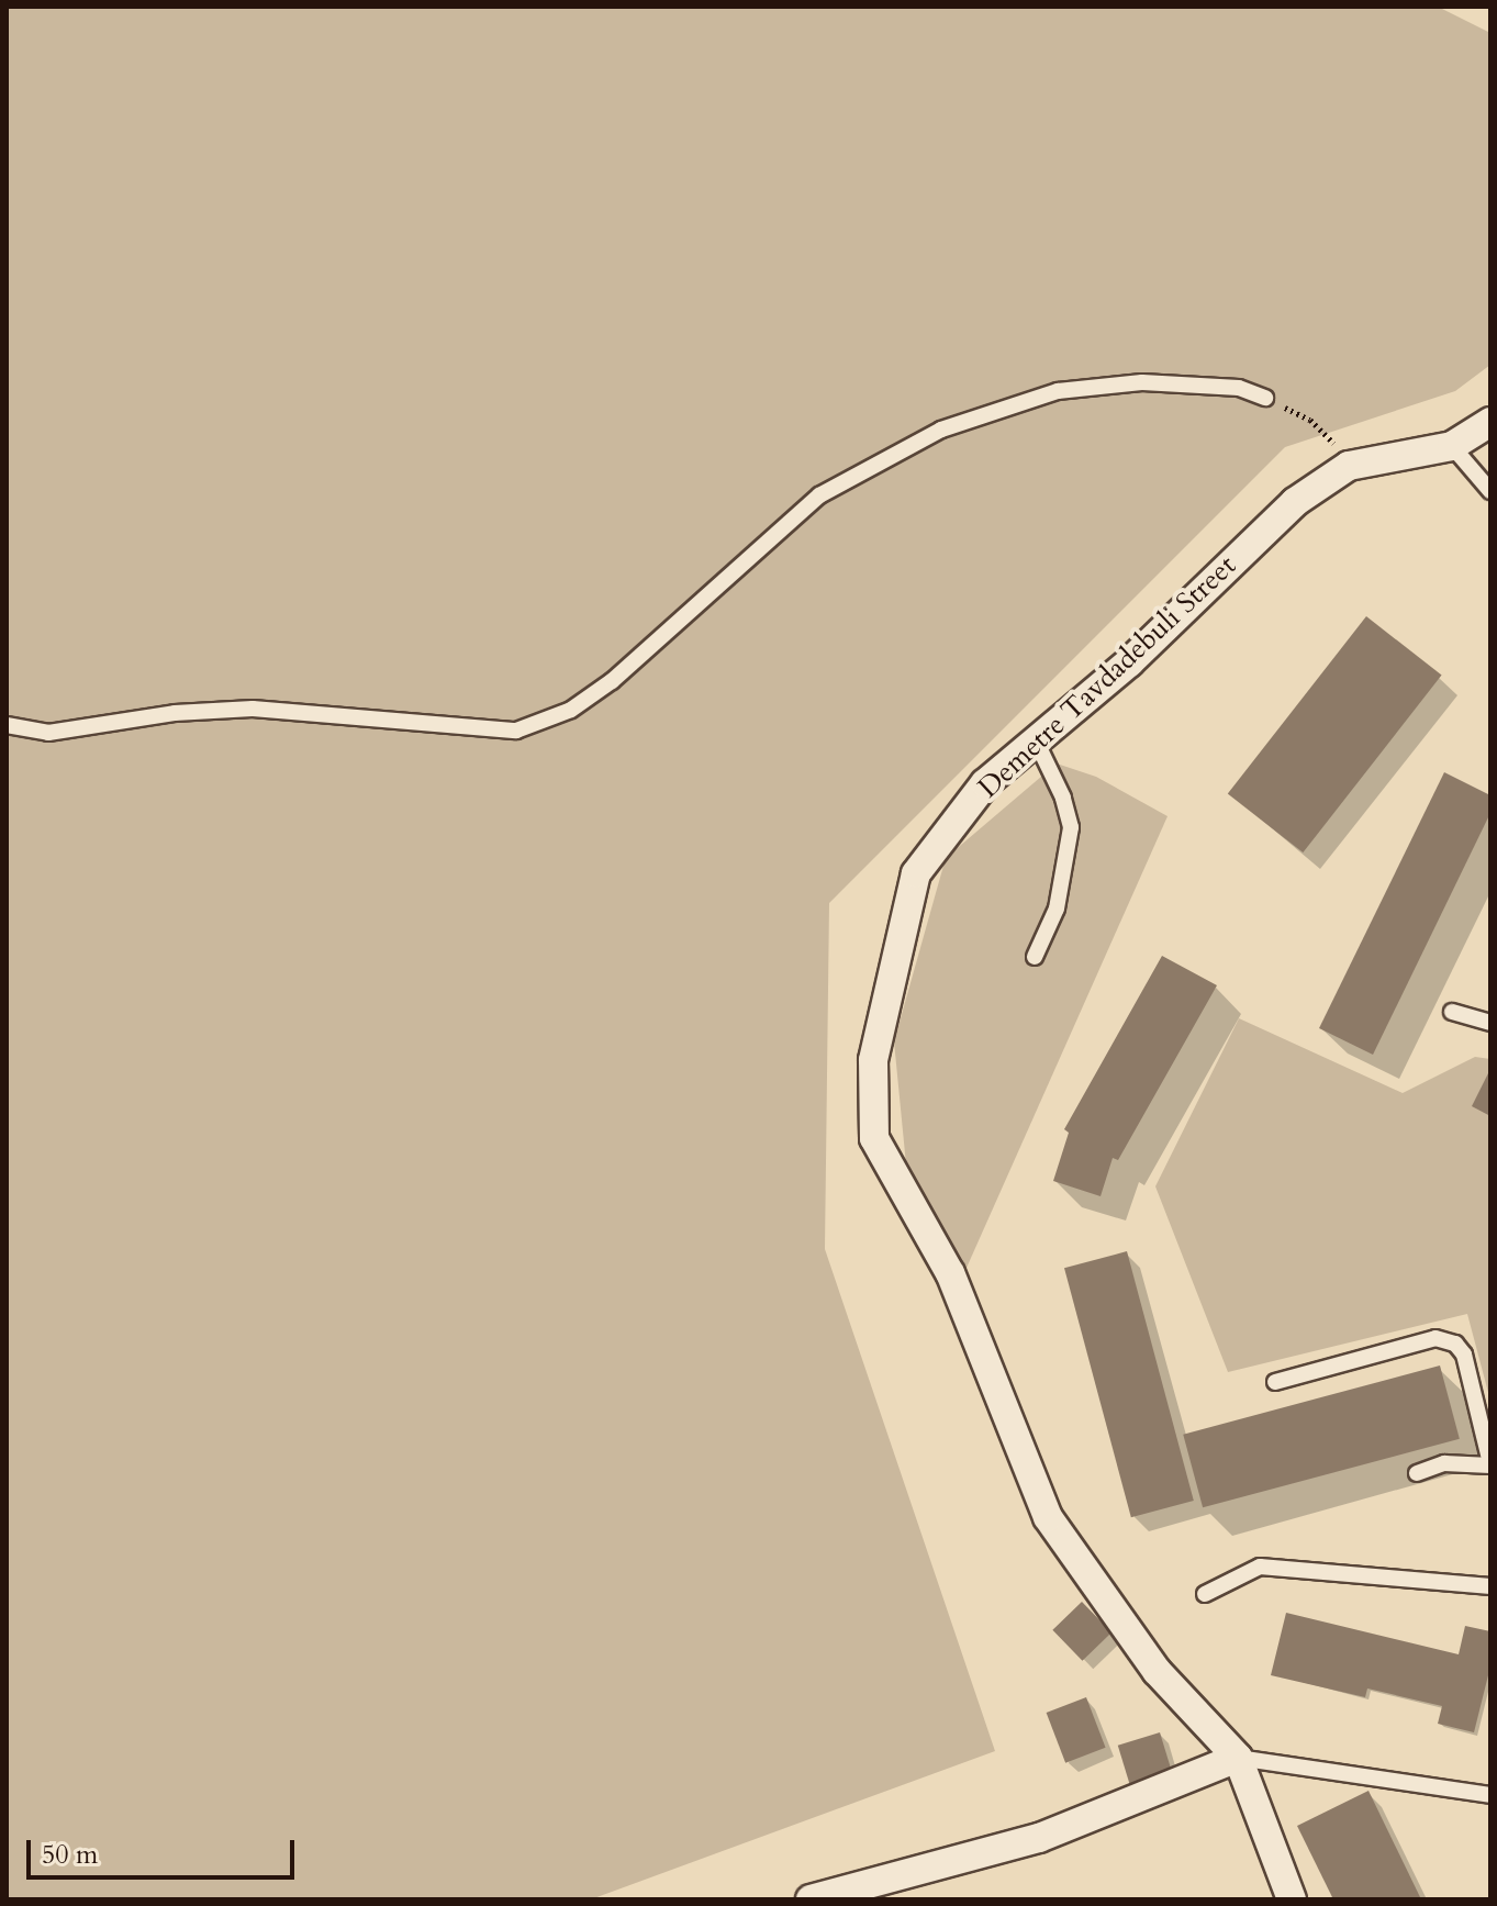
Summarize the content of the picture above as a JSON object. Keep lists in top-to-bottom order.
{
  "streets": {
    "street": ["Demetre Tavdadebuli Street"]
  },
  "scale_bar": "50 m"
}
